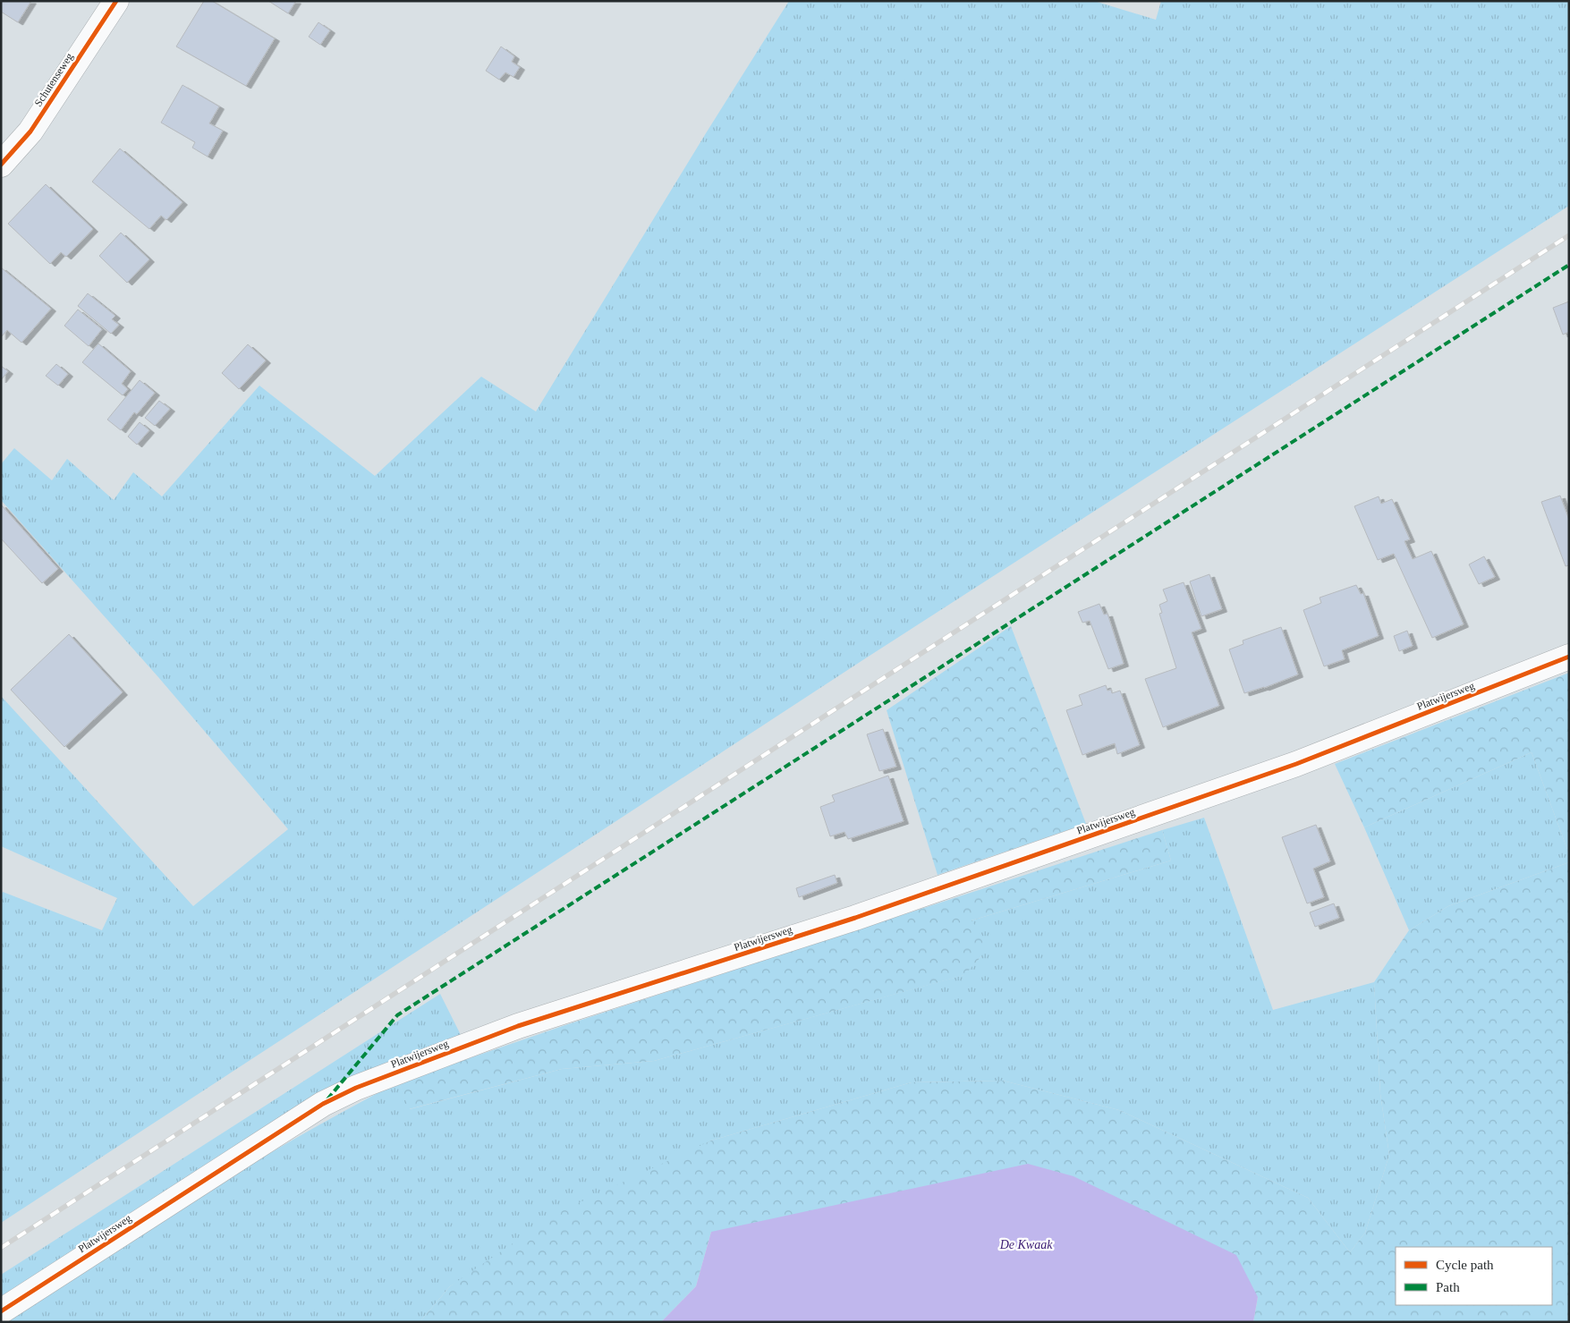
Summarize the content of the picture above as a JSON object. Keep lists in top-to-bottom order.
{
  "streets": {
    "street": ["Schutenseweg", "Platwijersweg"]
  },
  "water": ["De Kwaak"],
  "legend": ["Cycle path", "Path"]
}
